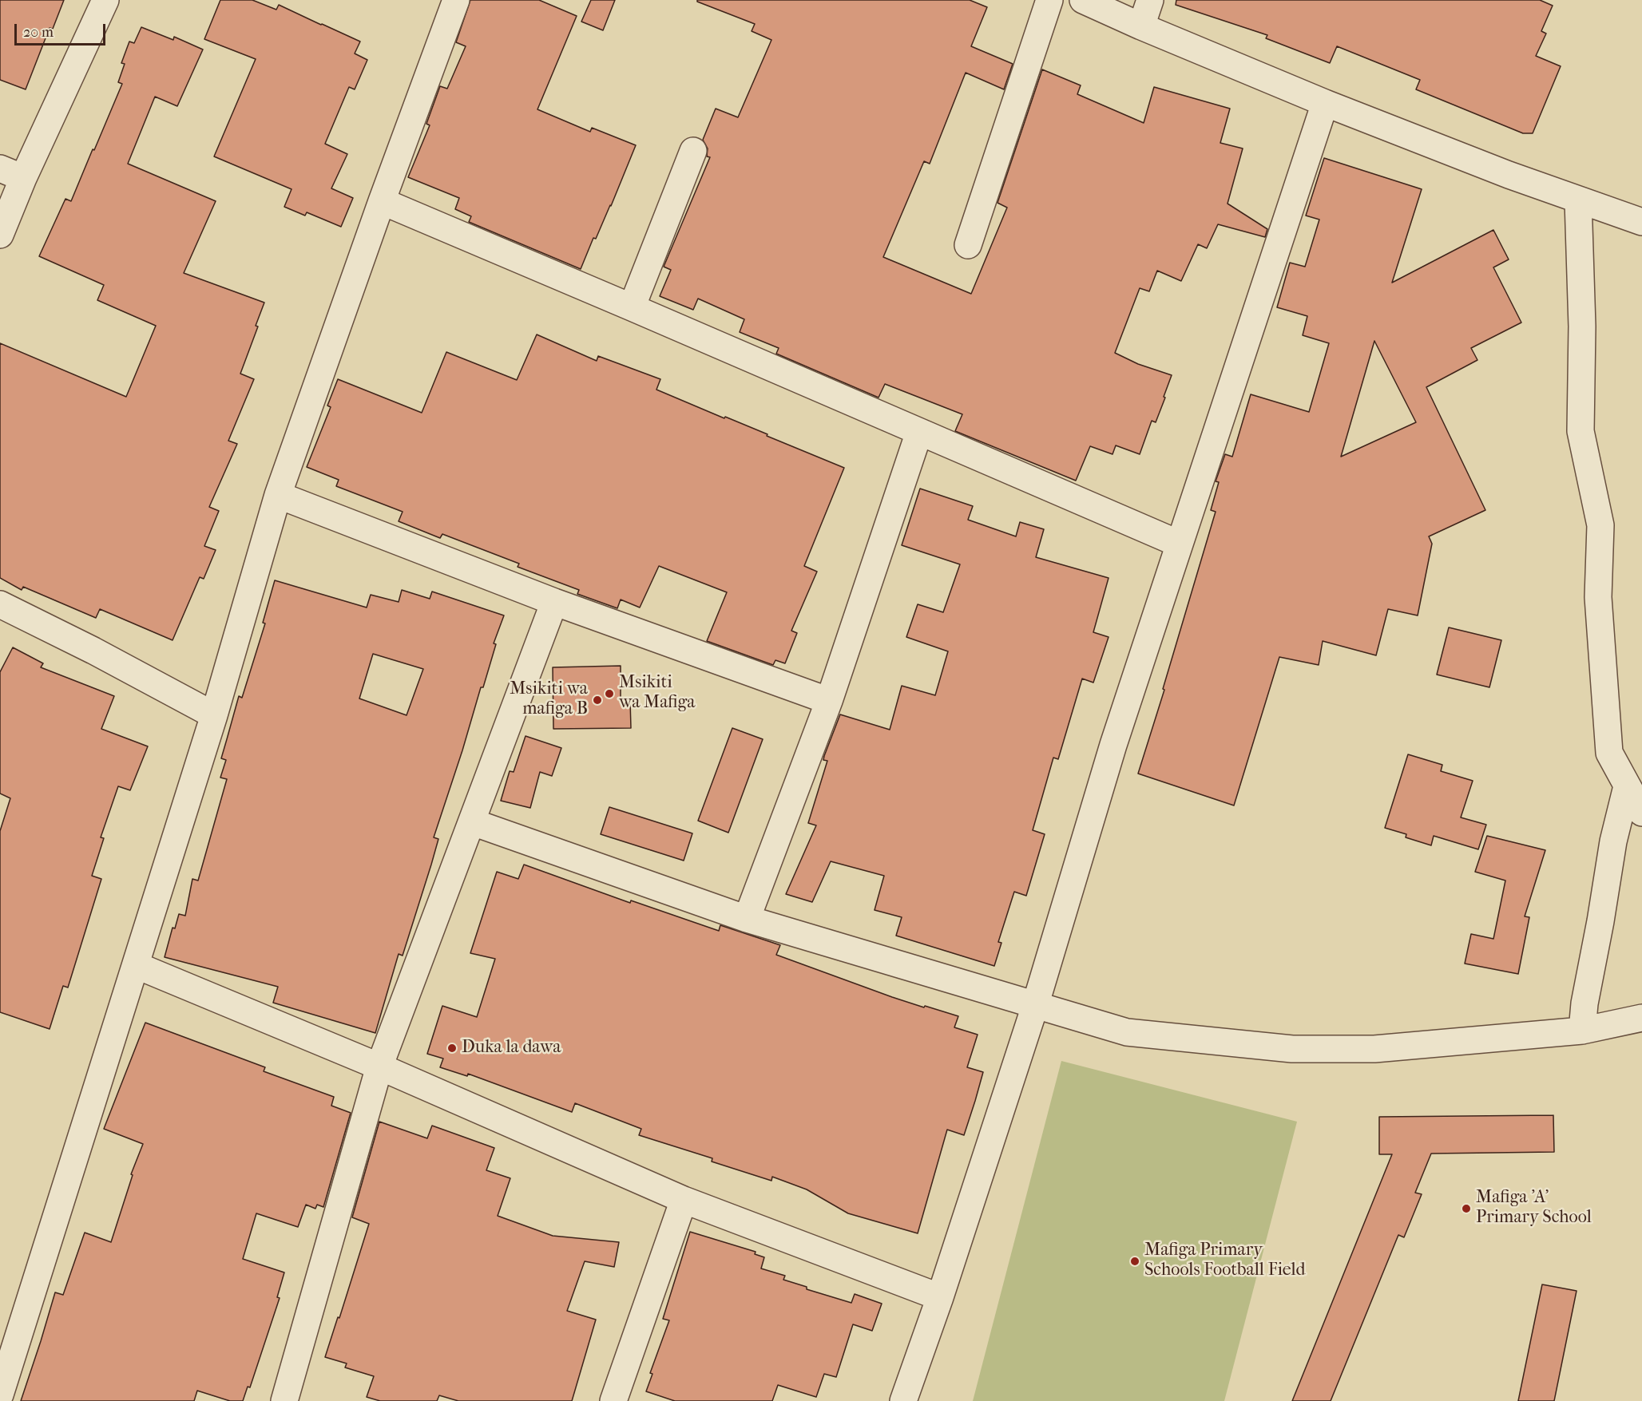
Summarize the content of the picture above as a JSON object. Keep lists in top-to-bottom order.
{
  "places": [
    "Msikiti wa Mafiga",
    "Msikiti wa mafiga B",
    "Duka la dawa",
    "Mafiga 'A' Primary School",
    "Mafiga Primary Schools Football Field"
  ],
  "scale_bar": "20 m"
}
